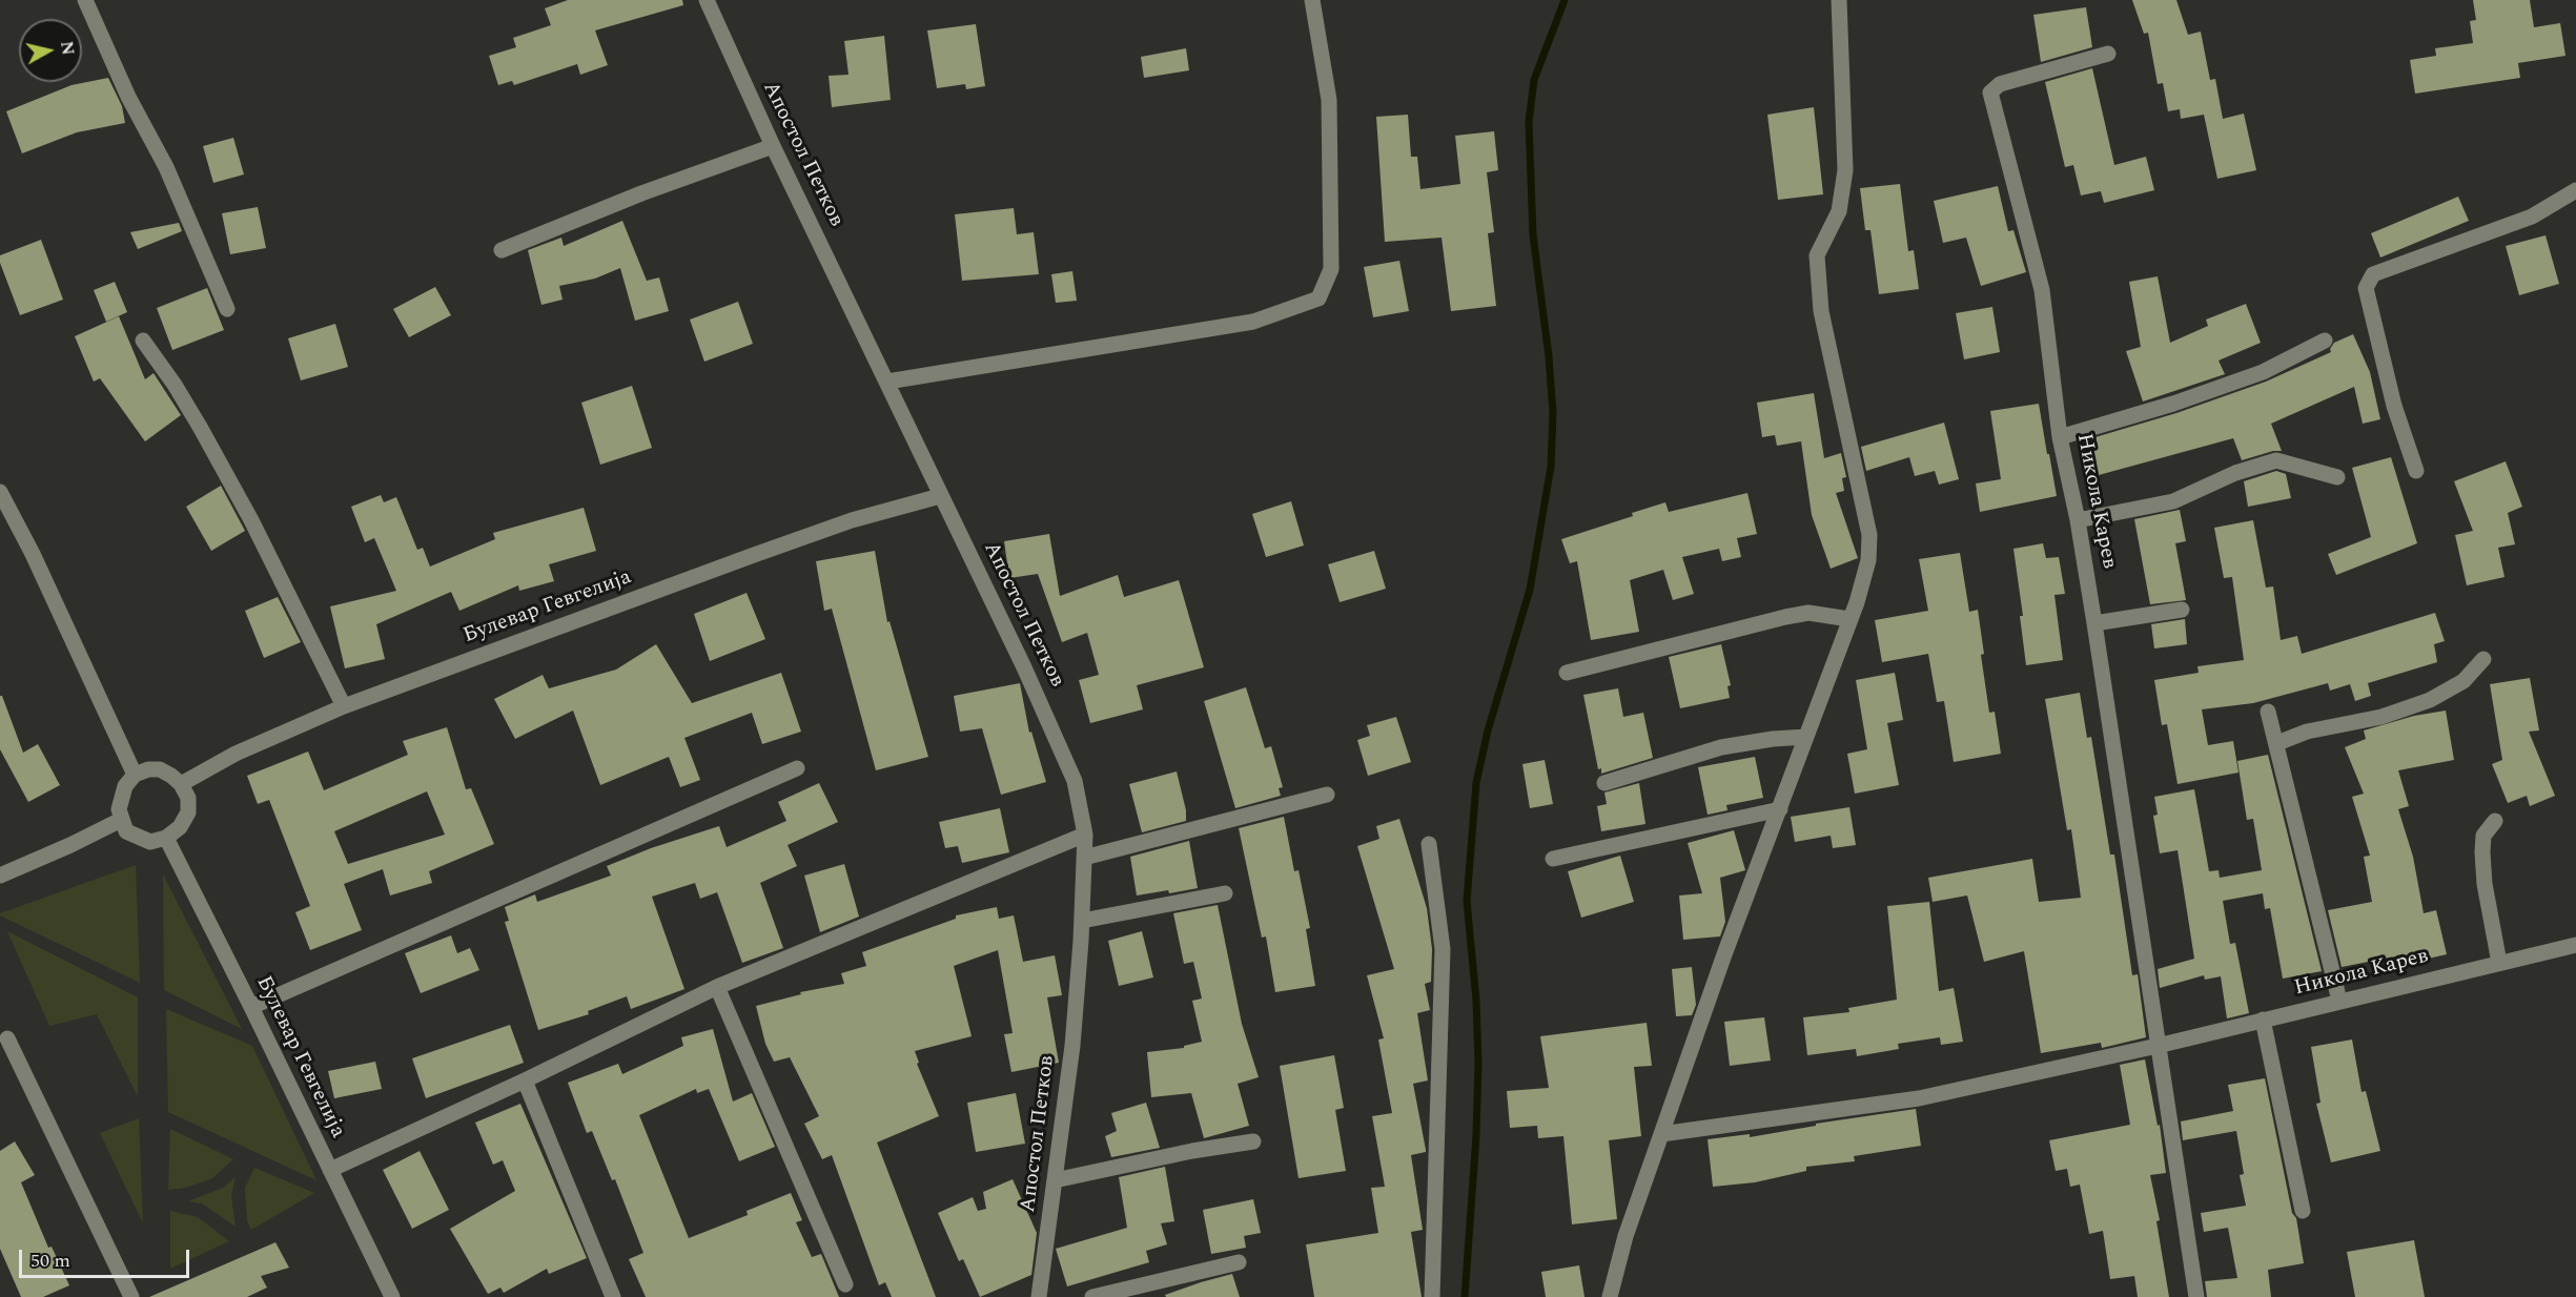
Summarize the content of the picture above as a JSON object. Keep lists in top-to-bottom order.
{
  "streets": {
    "street": ["Апостол Петков", "Никола Карев", "Булевар Гевгелија"]
  },
  "crossings": [
    ["Апостол Петков", "Булевар Гевгелија"]
  ],
  "scale_bar": "50 m",
  "north": "right"
}
